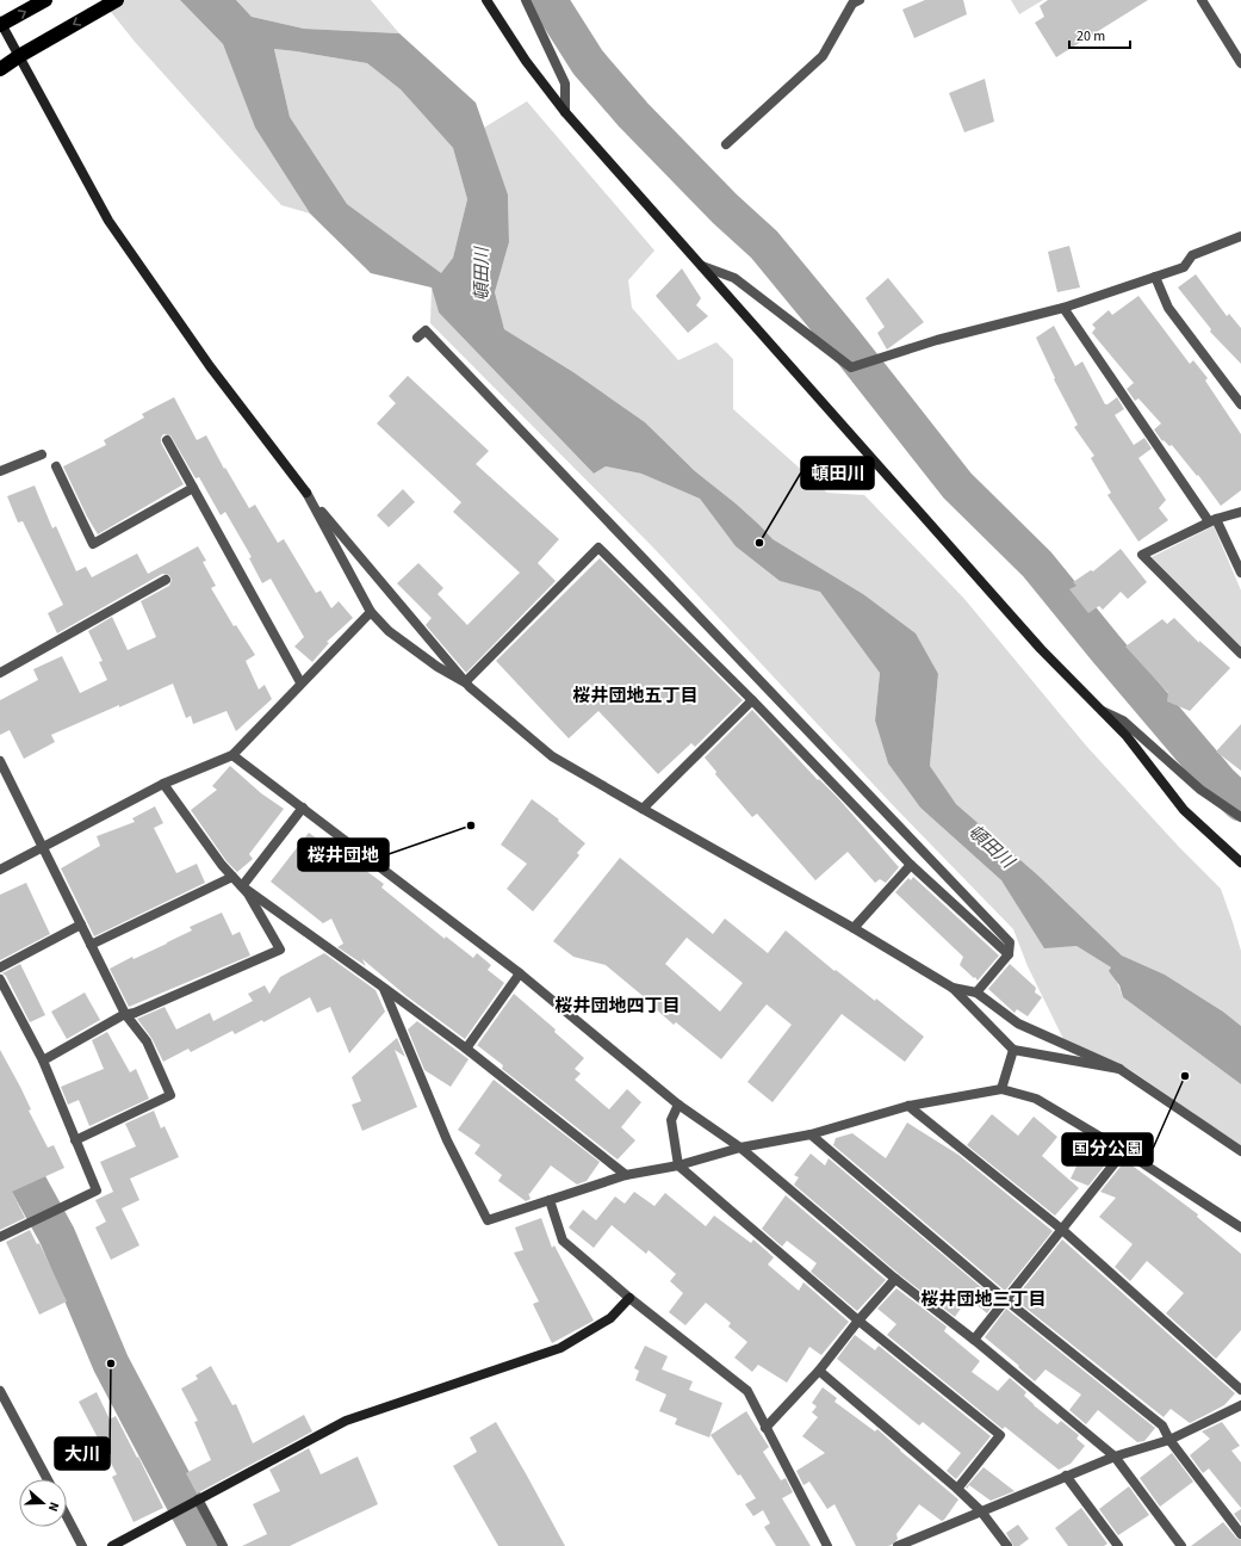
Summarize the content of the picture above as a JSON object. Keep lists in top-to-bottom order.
{
  "districts": ["桜井団地五丁目", "桜井団地四丁目", "桜井団地三丁目"],
  "water": ["頓田川"],
  "places": [
    "頓田川",
    "桜井団地",
    "国分公園",
    "大川"
  ],
  "scale_bar": "20 m",
  "north": "right"
}
